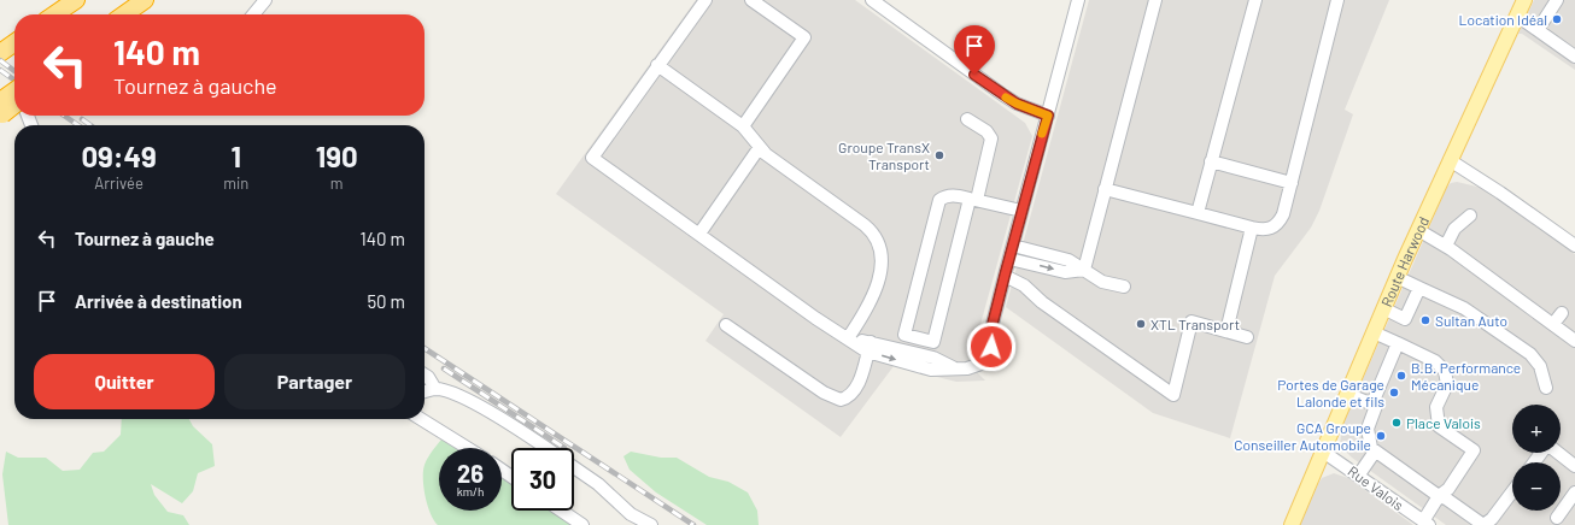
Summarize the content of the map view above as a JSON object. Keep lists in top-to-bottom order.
{
  "streets": {
    "main road": ["Route Harwood"],
    "street": ["Rue Valois"]
  },
  "crossings": [
    ["Route Harwood", "Rue Valois"]
  ],
  "places": [
    "Location Idéal",
    "Groupe TransX Transport",
    "Sultan Auto",
    "XTL Transport",
    "B.B. Performance Mécanique",
    "Portes de Garage Lalonde et fils",
    "Place Valois",
    "GCA Groupe Conseiller Automobile"
  ],
  "page": {
    "turn": ["140 m", "Tournez à gauche"],
    "eta": [
      "09:49",
      "Arrivée",
      "1",
      "min",
      "190",
      "m"
    ],
    "list": [
      {
        "name": "Tournez à gauche",
        "value": "140 m"
      },
      {
        "name": "Arrivée à destination",
        "value": "50 m"
      }
    ],
    "buttons": ["Quitter", "Partager"],
    "map_buttons": ["+", "−"],
    "speed": "26 km/h",
    "limit": "30"
  }
}
